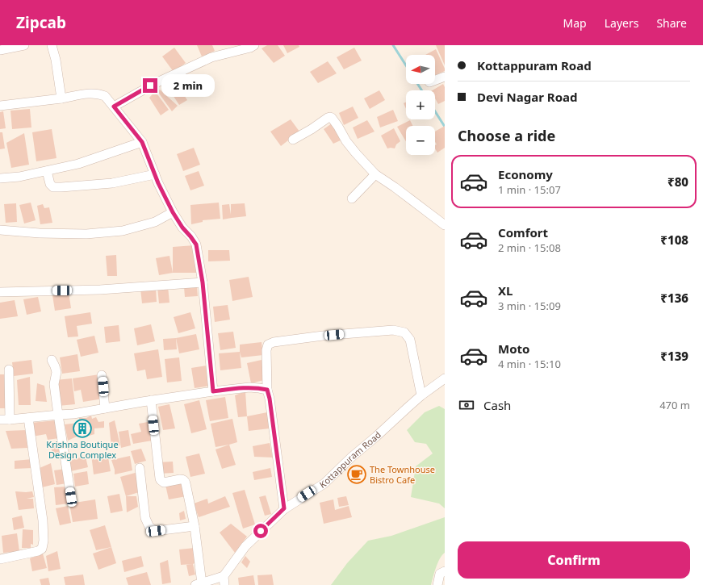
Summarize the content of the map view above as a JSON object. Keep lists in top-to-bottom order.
{
  "streets": {
    "street": ["Kottappuram Road"]
  },
  "places": {
    "building": ["Krishna Boutique Design Complex"],
    "cafe": ["The Townhouse Bistro Cafe"]
  },
  "north": "left",
  "page": {
    "header": "Zipcab",
    "nav": ["Map", "Layers", "Share"],
    "banner": ["Kottappuram Road", "Devi Nagar Road"],
    "map_buttons": ["+", "−"],
    "bubble": "2 min",
    "heading": "Choose a ride",
    "list": [
      {
        "name": "Economy",
        "note": "1 min · 15:07",
        "value": "₹80"
      },
      {
        "name": "Comfort",
        "note": "2 min · 15:08",
        "value": "₹108"
      },
      {
        "name": "XL",
        "note": "3 min · 15:09",
        "value": "₹136"
      },
      {
        "name": "Moto",
        "note": "4 min · 15:10",
        "value": "₹139"
      }
    ],
    "pay": ["Cash", "470 m"],
    "buttons": "Confirm"
  }
}
